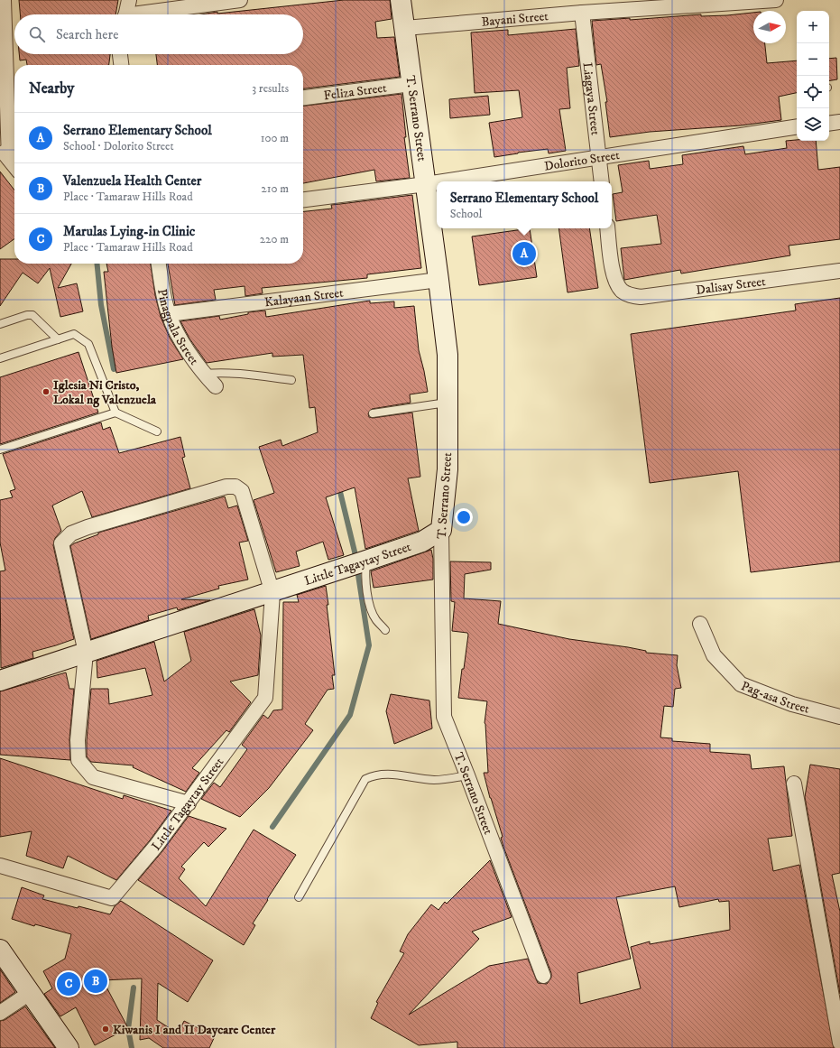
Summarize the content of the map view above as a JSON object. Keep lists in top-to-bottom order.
{
  "streets": {
    "street": [
      "Bayani Street",
      "Feliza Street",
      "Liagaya Street",
      "T. Serrano Street",
      "Dolorito Street",
      "Dalisay Street",
      "Kalayaan Street",
      "Pinagpala Street",
      "Little Tagaytay Street",
      "Pag-asa Street"
    ]
  },
  "crossings": [
    ["Bayani Street", "Liagaya Street"],
    ["Bayani Street", "T. Serrano Street"],
    ["Feliza Street", "T. Serrano Street"],
    ["Liagaya Street", "Dolorito Street"],
    ["T. Serrano Street", "Dolorito Street"],
    ["T. Serrano Street", "Kalayaan Street"],
    ["T. Serrano Street", "Little Tagaytay Street"],
    ["Kalayaan Street", "Pinagpala Street"]
  ],
  "places": ["Iglesia Ni Cristo, Lokal ng Valenzuela", "Kiwanis I and II Daycare Center"],
  "north": "right",
  "page": {
    "map_buttons": ["+", "−"],
    "search": "Search here",
    "heading": ["Nearby", "3 results"],
    "list": [
      {
        "mark": "A",
        "name": "Serrano Elementary School",
        "note": "School · Dolorito Street",
        "value": "100 m"
      },
      {
        "mark": "B",
        "name": "Valenzuela Health Center",
        "note": "Place · Tamaraw Hills Road",
        "value": "210 m"
      },
      {
        "mark": "C",
        "name": "Marulas Lying-in Clinic",
        "note": "Place · Tamaraw Hills Road",
        "value": "220 m"
      }
    ],
    "popup": ["Serrano Elementary School", "School"],
    "pins": ["A", "B", "C"]
  }
}
